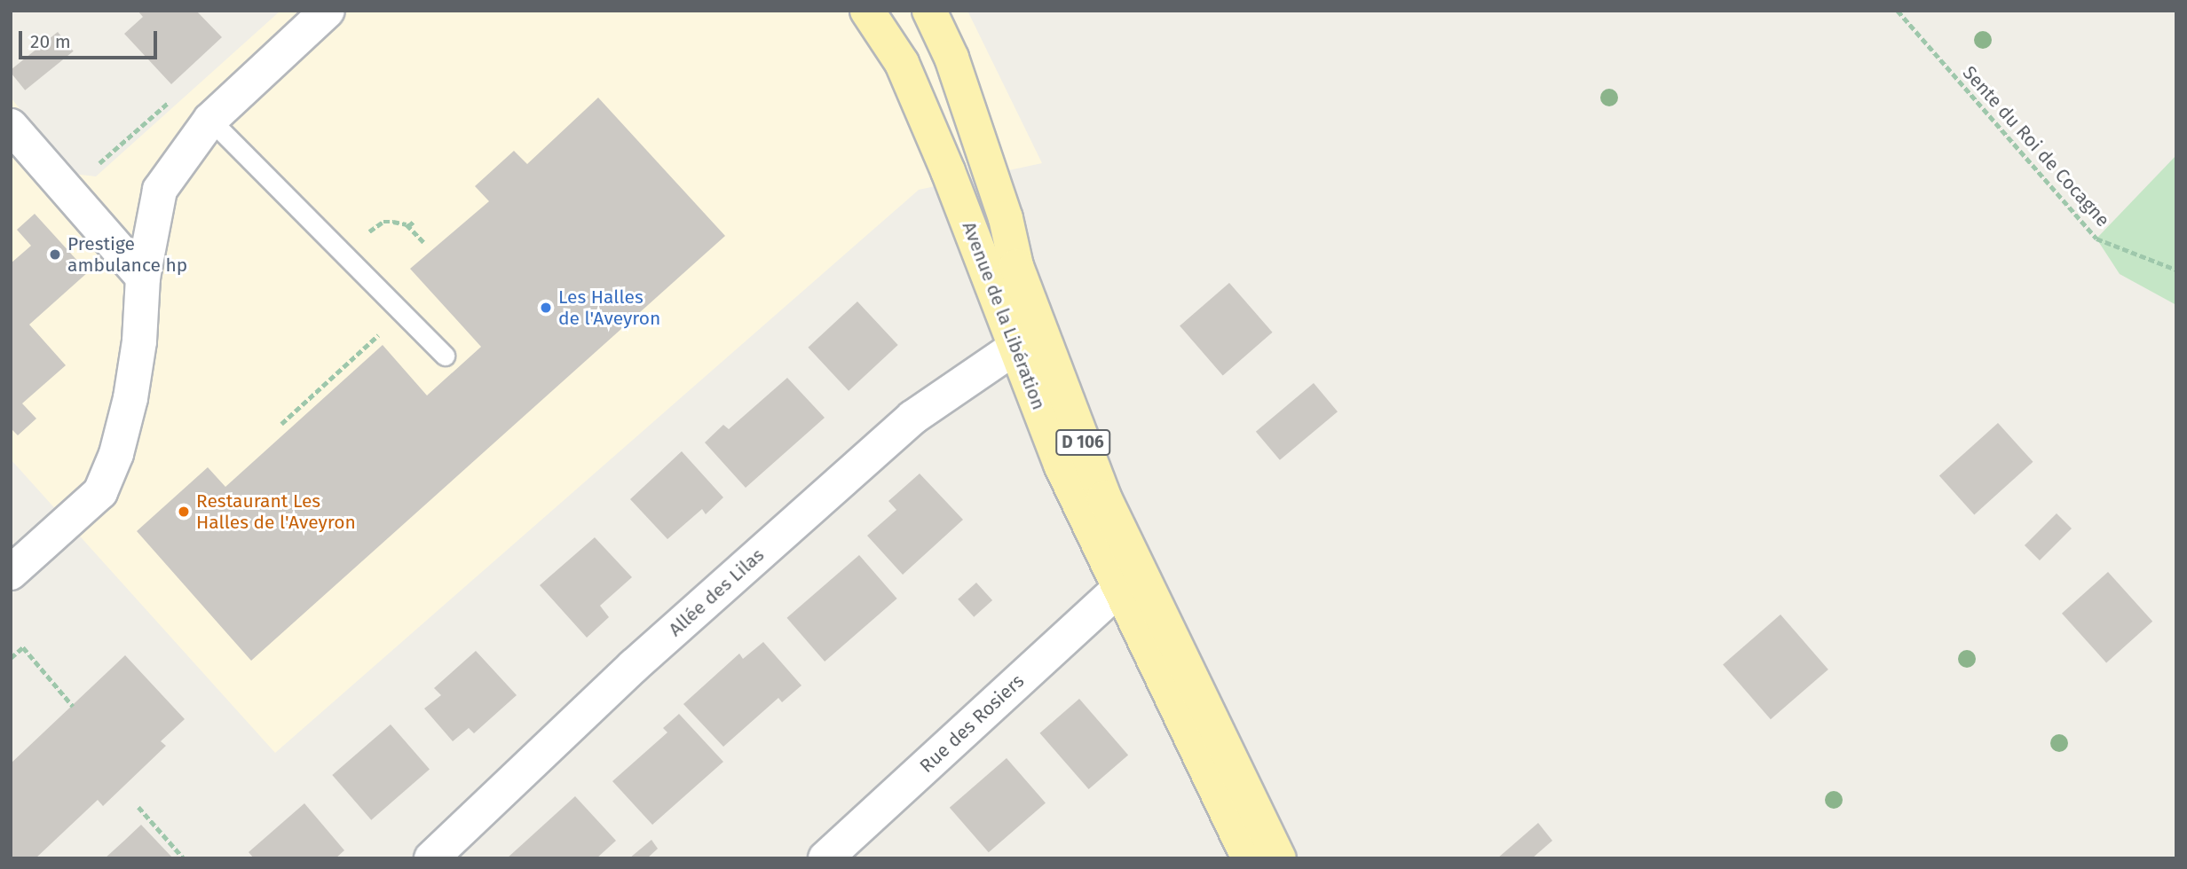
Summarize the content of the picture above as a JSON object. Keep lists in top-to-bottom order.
{
  "streets": {
    "main road": ["Avenue de la Libération", "D 106"],
    "street": ["Allée des Lilas", "Rue des Rosiers"],
    "path": ["Sente du Roi de Cocagne"]
  },
  "crossings": [
    ["Avenue de la Libération", "Allée des Lilas"],
    ["Avenue de la Libération", "Rue des Rosiers"]
  ],
  "places": ["Prestige ambulance hp", "Les Halles de l'Aveyron", "Restaurant Les Halles de l'Aveyron"],
  "scale_bar": "20 m"
}
